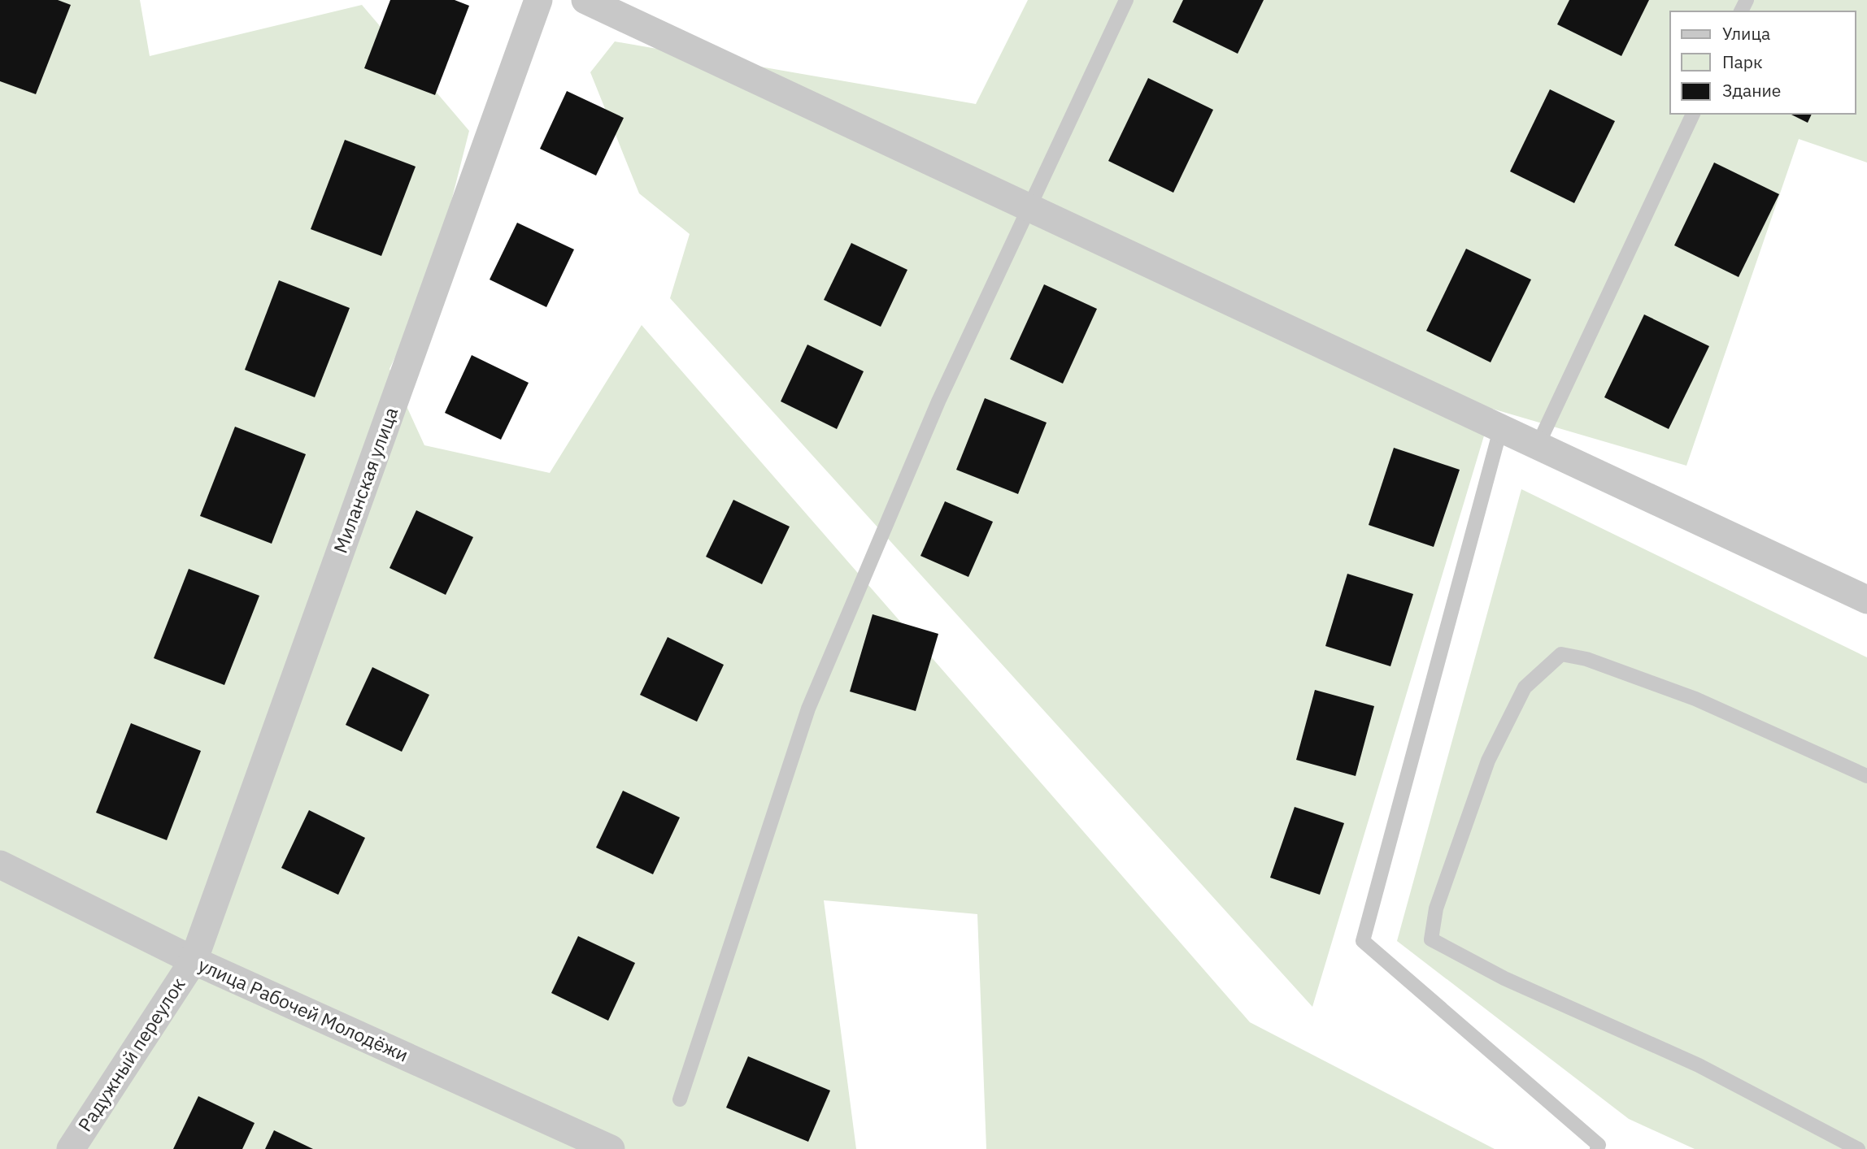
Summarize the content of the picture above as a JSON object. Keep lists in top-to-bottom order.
{
  "streets": {
    "street": ["Миланская улица", "улица Рабочей Молодёжи", "Радужный переулок"]
  },
  "crossings": [
    ["Миланская улица", "улица Рабочей Молодёжи"],
    ["Миланская улица", "Радужный переулок"],
    ["улица Рабочей Молодёжи", "Радужный переулок"]
  ],
  "legend": ["Улица", "Парк", "Здание"]
}
